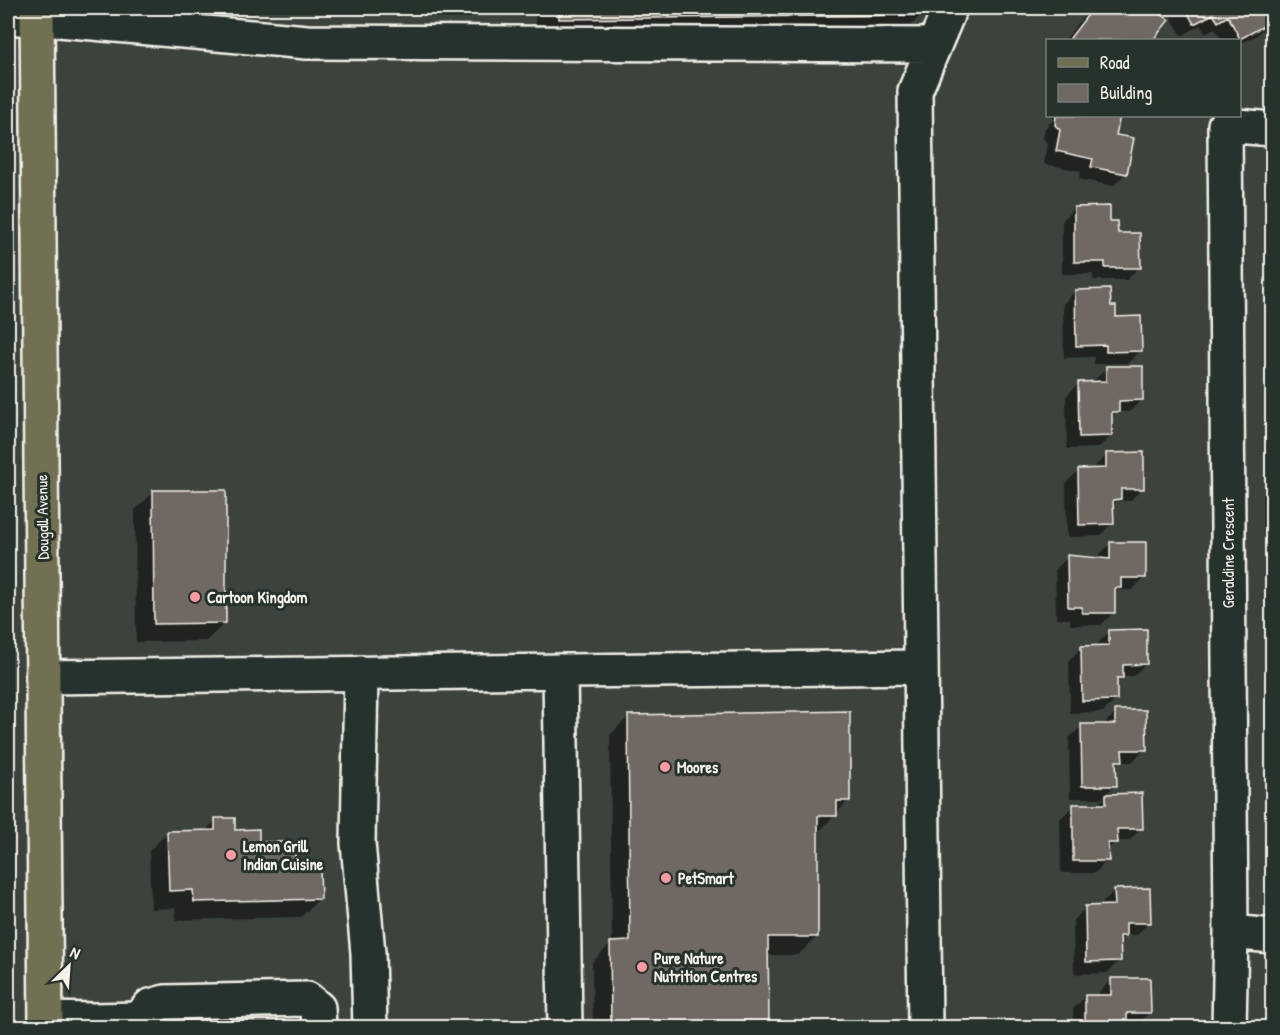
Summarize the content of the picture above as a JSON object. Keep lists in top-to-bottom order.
{
  "streets": {
    "main road": ["Dougall Avenue"],
    "street": ["Geraldine Crescent"]
  },
  "places": [
    "Cartoon Kingdom",
    "Moores",
    "Lemon Grill Indian Cuisine",
    "PetSmart",
    "Pure Nature Nutrition Centres"
  ],
  "legend": ["Road", "Building"],
  "north": "top right"
}
